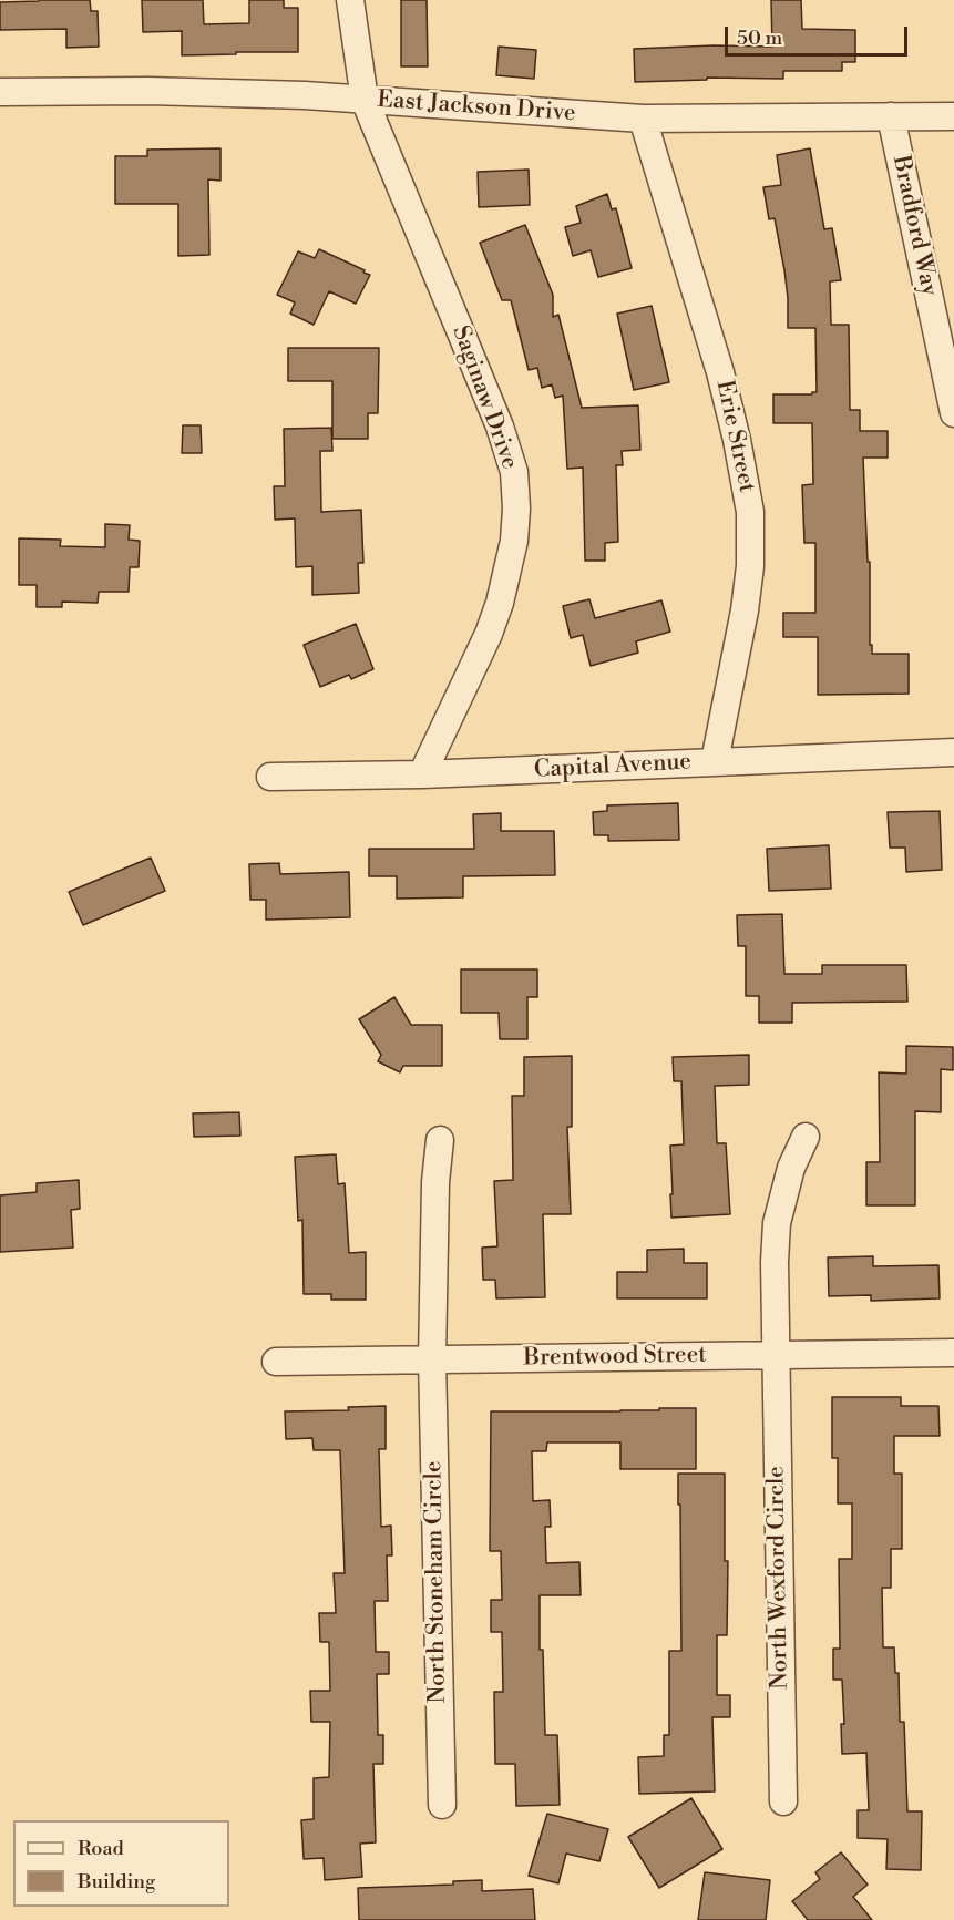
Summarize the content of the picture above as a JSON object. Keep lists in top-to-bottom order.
{
  "streets": {
    "street": [
      "East Jackson Drive",
      "Bradford Way",
      "Saginaw Drive",
      "Erie Street",
      "Capital Avenue",
      "Brentwood Street",
      "North Wexford Circle",
      "North Stoneham Circle"
    ]
  },
  "crossings": [
    ["East Jackson Drive", "Bradford Way"],
    ["East Jackson Drive", "Saginaw Drive"],
    ["East Jackson Drive", "Erie Street"],
    ["Saginaw Drive", "Capital Avenue"],
    ["Erie Street", "Capital Avenue"],
    ["Brentwood Street", "North Wexford Circle"],
    ["Brentwood Street", "North Stoneham Circle"]
  ],
  "legend": ["Road", "Building"],
  "scale_bar": "50 m"
}
